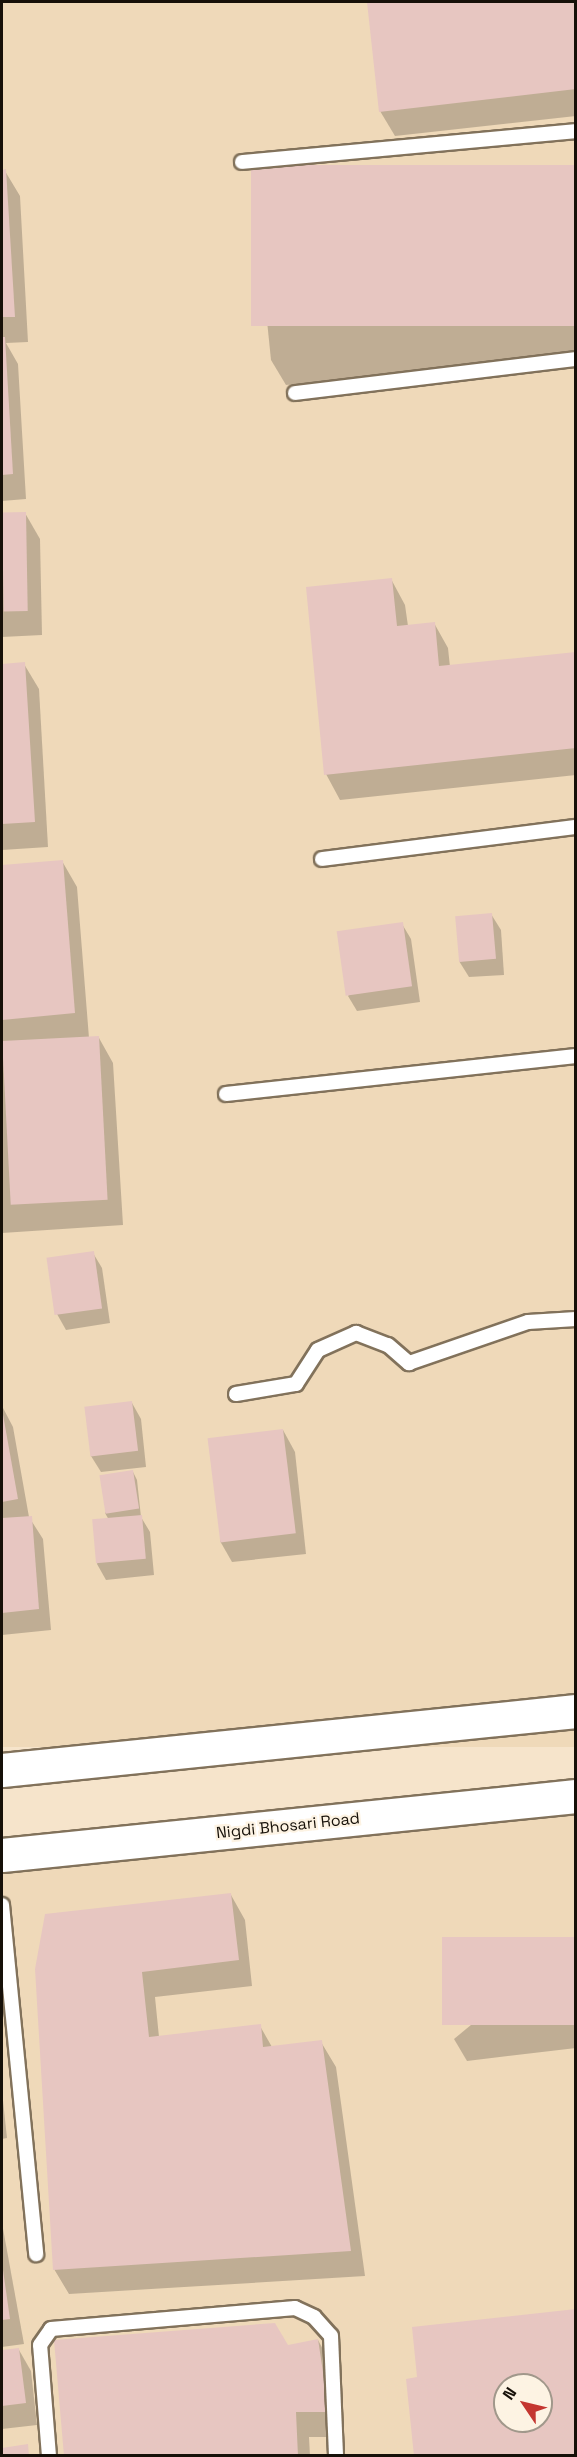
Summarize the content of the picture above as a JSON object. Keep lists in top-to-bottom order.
{
  "streets": {
    "main road": ["Nigdi Bhosari Road"]
  },
  "north": "top left"
}
